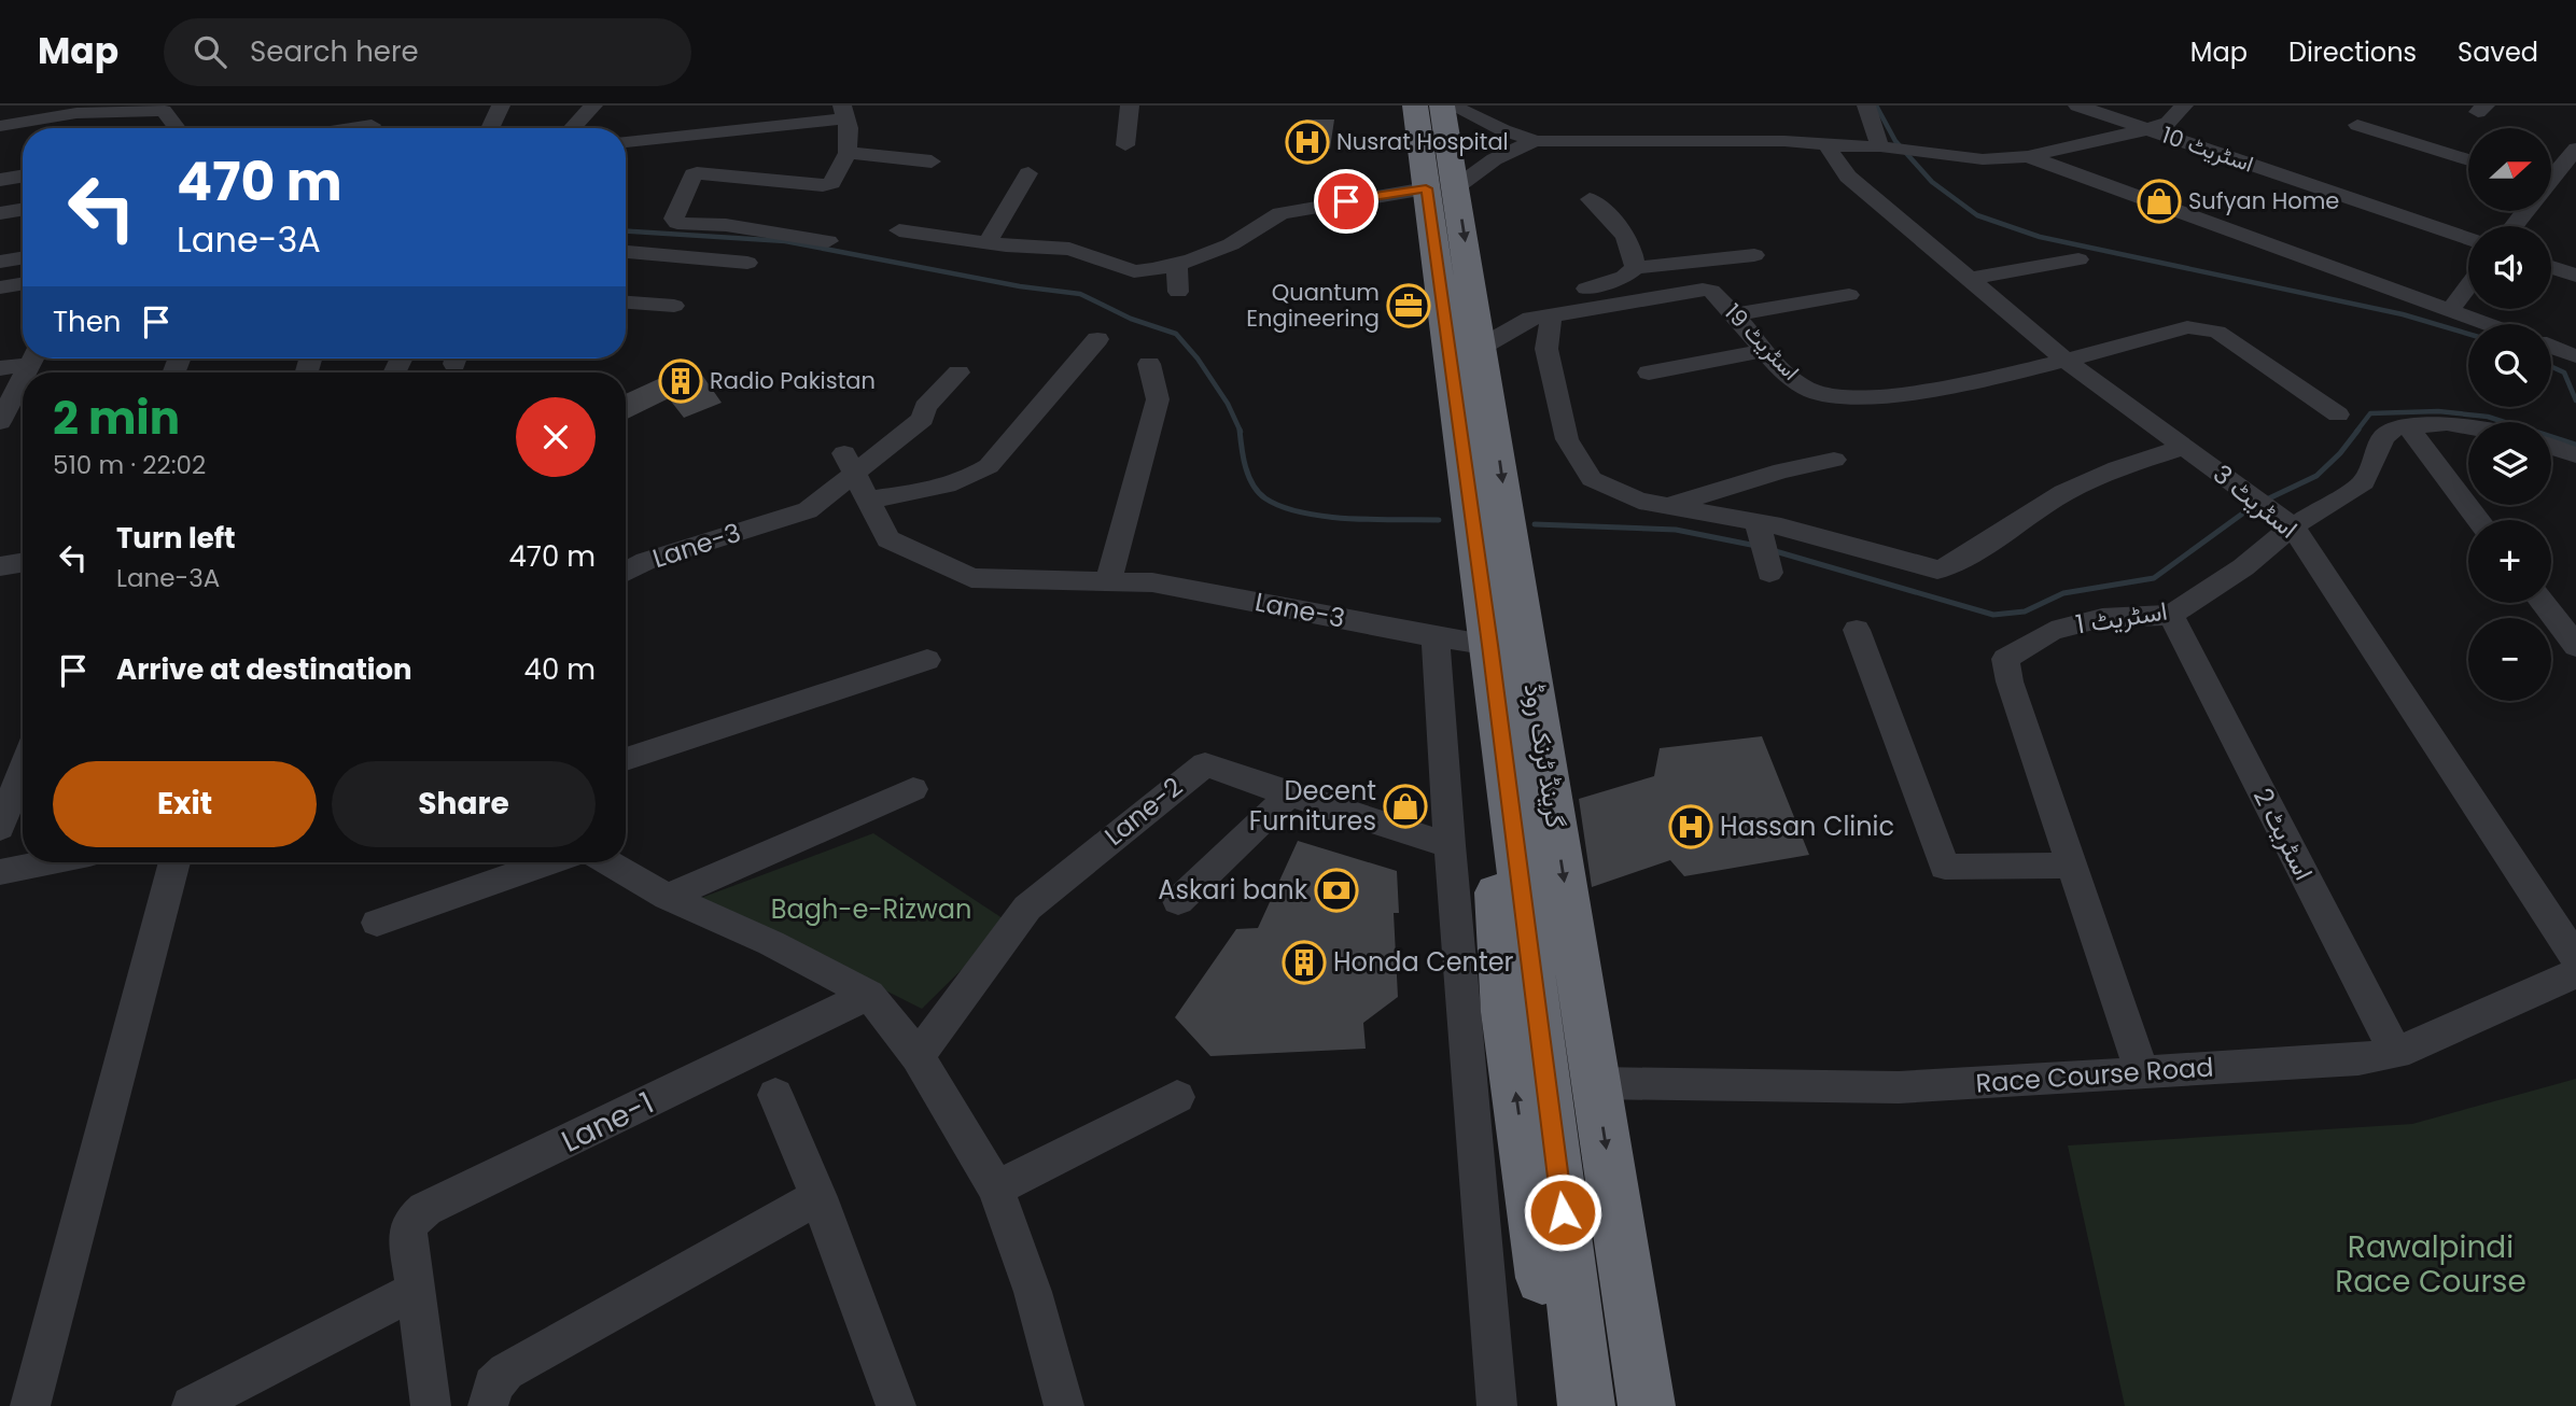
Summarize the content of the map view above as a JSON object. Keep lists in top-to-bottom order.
{
  "streets": {
    "highway": ["گرینڈ ٹرنک روڈ"],
    "street": [
      "اسٹریٹ 10",
      "اسٹریٹ 19",
      "اسٹریٹ 3",
      "Lane-3",
      "اسٹریٹ 1",
      "Lane-2",
      "اسٹریٹ 2",
      "Race Course Road",
      "Lane-1"
    ]
  },
  "crossings": [
    ["اسٹریٹ 19", "اسٹریٹ 3"],
    ["اسٹریٹ 19", "گرینڈ ٹرنک روڈ"],
    ["اسٹریٹ 3", "اسٹریٹ 1"],
    ["Lane-3", "گرینڈ ٹرنک روڈ"],
    ["اسٹریٹ 1", "اسٹریٹ 2"],
    ["اسٹریٹ 1", "Race Course Road"],
    ["گرینڈ ٹرنک روڈ", "Race Course Road"],
    ["اسٹریٹ 2", "Race Course Road"]
  ],
  "parks": ["Bagh-e-Rizwan", "Rawalpindi Race Course"],
  "places": {
    "hospital": ["Nusrat Hospital", "Hassan Clinic"],
    "shop": ["Sufyan Home", "Decent Furnitures"],
    "office": ["Quantum Engineering"],
    "building": ["Radio Pakistan", "Honda Center"],
    "bank": ["Askari bank"]
  },
  "north": "right",
  "page": {
    "header": "Map",
    "search": "Search here",
    "nav": ["Map", "Directions", "Saved"],
    "map_buttons": ["+", "−"],
    "turn": ["470 m", "Lane-3A"],
    "then": "Then",
    "heading": ["2 min", "510 m · 22:02"],
    "list": [
      {
        "name": "Turn left",
        "note": "Lane-3A",
        "value": "470 m"
      },
      {
        "name": "Arrive at destination",
        "value": "40 m"
      }
    ],
    "buttons": ["Exit", "Share"]
  }
}
